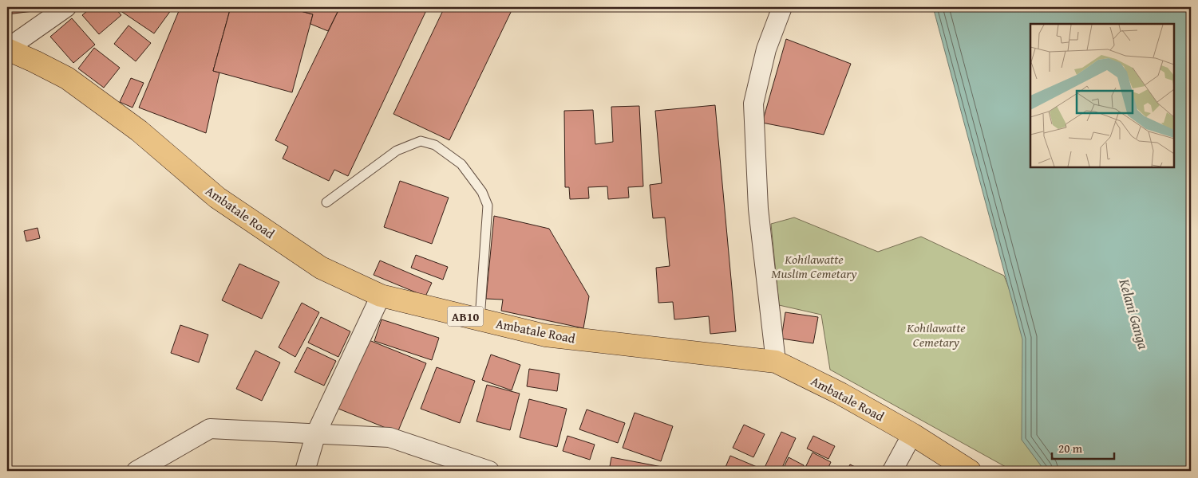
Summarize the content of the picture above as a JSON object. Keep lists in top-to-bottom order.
{
  "streets": {
    "main road": ["Ambatale Road", "AB10"]
  },
  "water": ["Kelani Ganga"],
  "parks": ["Kohilawatte Muslim Cemetary", "Kohilawatte Cemetary"],
  "scale_bar": "20 m"
}
